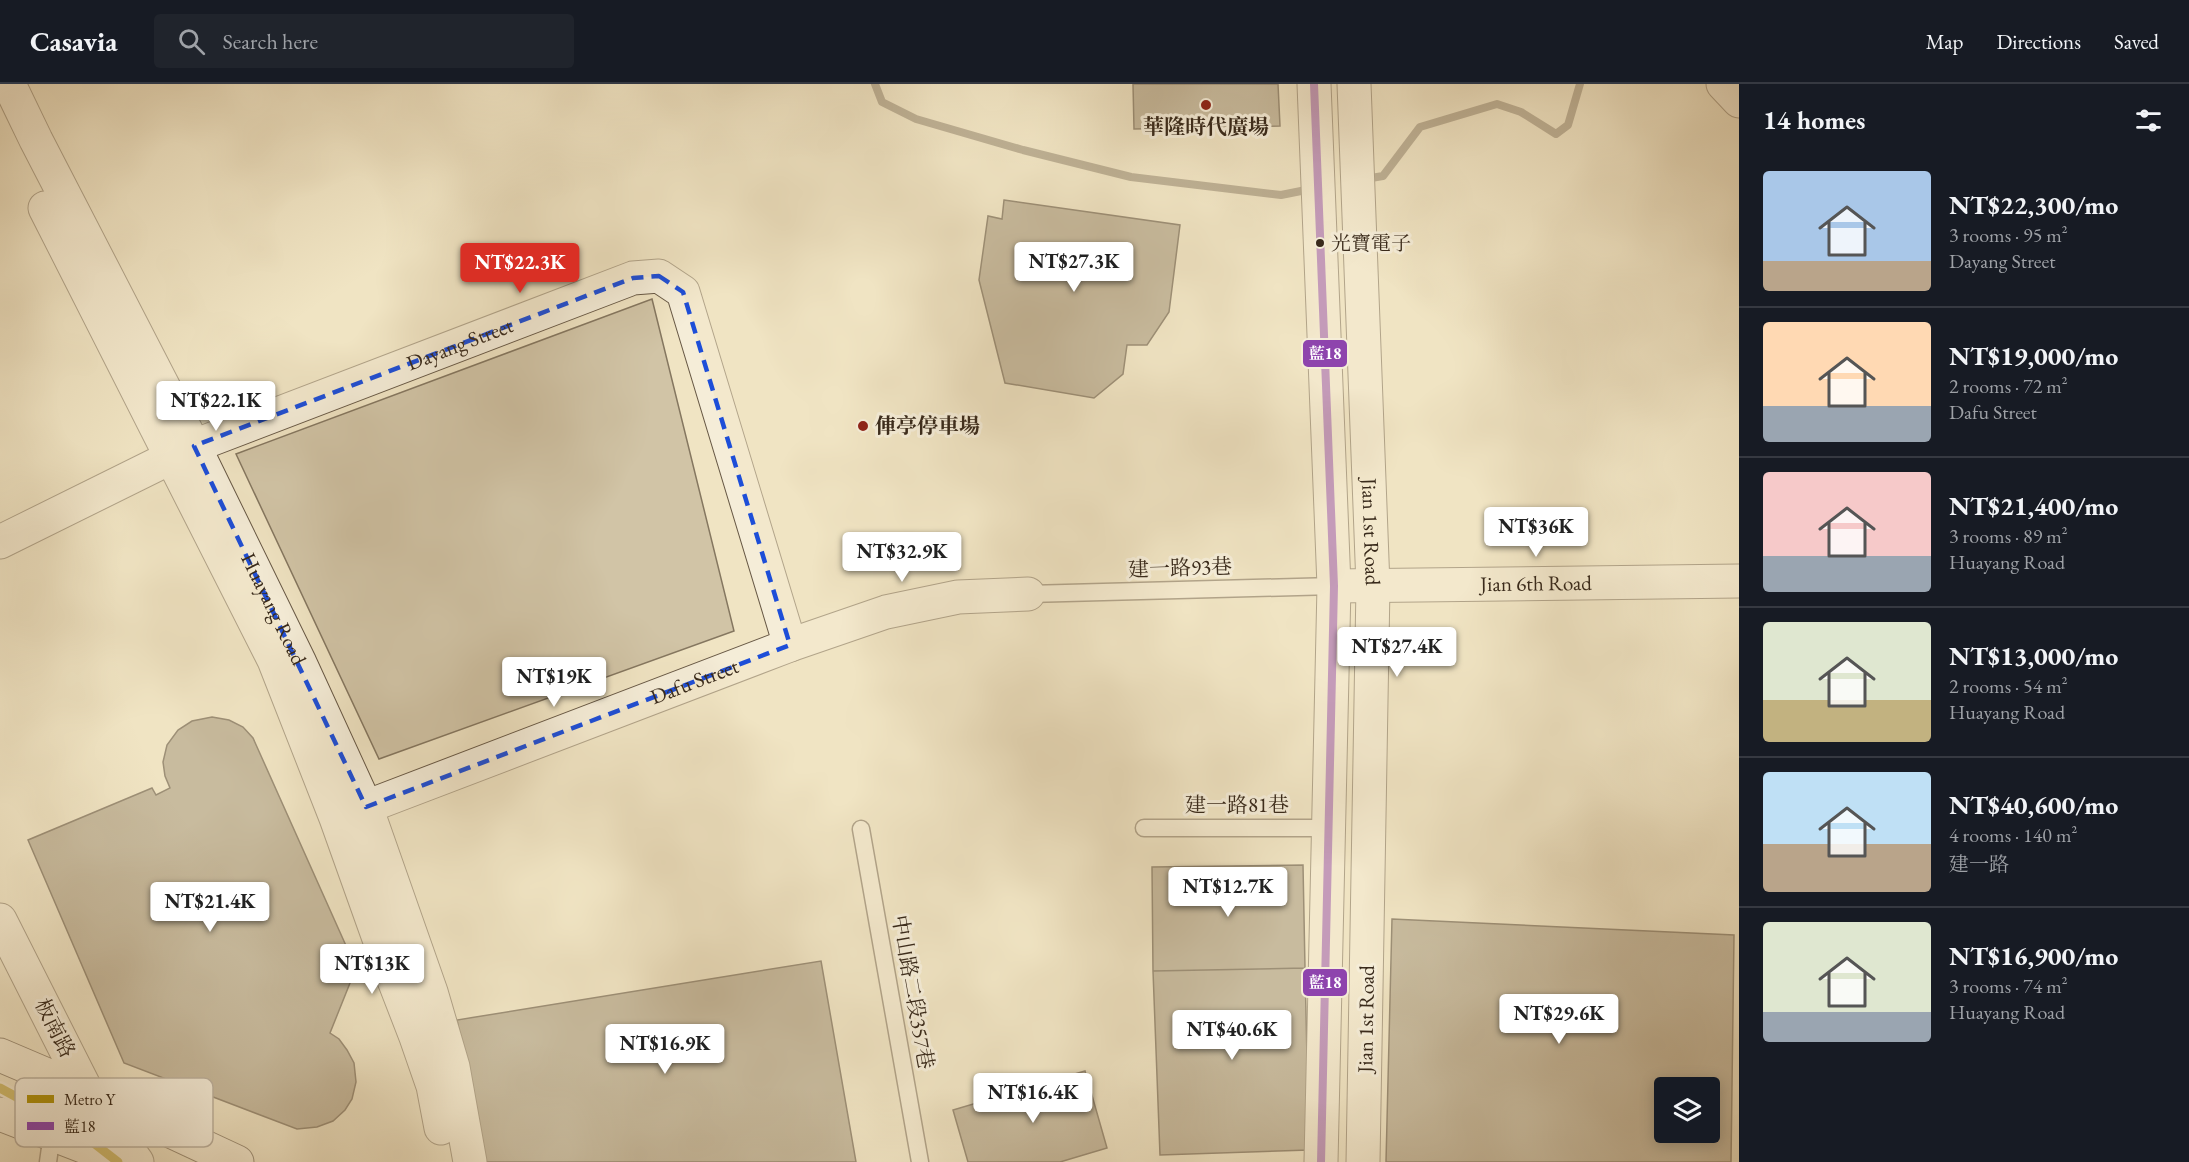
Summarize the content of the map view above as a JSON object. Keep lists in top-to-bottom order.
{
  "streets": {
    "street": [
      "Dayang Street",
      "Jian 1st Road",
      "Jian 6th Road",
      "Huayang Road",
      "Dafu Street",
      "板南路"
    ],
    "lane": ["建一路93巷", "建一路81巷", "中山路二段357巷"]
  },
  "crossings": [
    ["Dayang Street", "Huayang Road"],
    ["Dayang Street", "Dafu Street"],
    ["Jian 1st Road", "Jian 6th Road"],
    ["建一路93巷", "Jian 6th Road"],
    ["建一路93巷", "Dafu Street"],
    ["Huayang Road", "Dafu Street"]
  ],
  "places": ["華隆時代廣場", "光寶電子", "俥亭停車場"],
  "lines": ["transit line 藍18", "metro line Y"],
  "legend": ["Metro Y", "藍18"],
  "page": {
    "header": "Casavia",
    "search": "Search here",
    "nav": ["Map", "Directions", "Saved"],
    "heading": "14 homes",
    "list": [
      {
        "name": "NT$22,300/mo",
        "note": "3 rooms · 95 m² · Dayang Street"
      },
      {
        "name": "NT$19,000/mo",
        "note": "2 rooms · 72 m² · Dafu Street"
      },
      {
        "name": "NT$21,400/mo",
        "note": "3 rooms · 89 m² · Huayang Road"
      },
      {
        "name": "NT$13,000/mo",
        "note": "2 rooms · 54 m² · Huayang Road"
      },
      {
        "name": "NT$40,600/mo",
        "note": "4 rooms · 140 m² · 建一路"
      },
      {
        "name": "NT$16,900/mo",
        "note": "3 rooms · 74 m² · Huayang Road"
      }
    ],
    "price": [
      "NT$27.3K",
      "NT$22.3K",
      "NT$22.1K",
      "NT$36K",
      "NT$32.9K",
      "NT$27.4K",
      "NT$19K",
      "NT$12.7K",
      "NT$21.4K",
      "NT$13K",
      "NT$29.6K",
      "NT$40.6K",
      "NT$16.9K",
      "NT$16.4K"
    ]
  }
}
